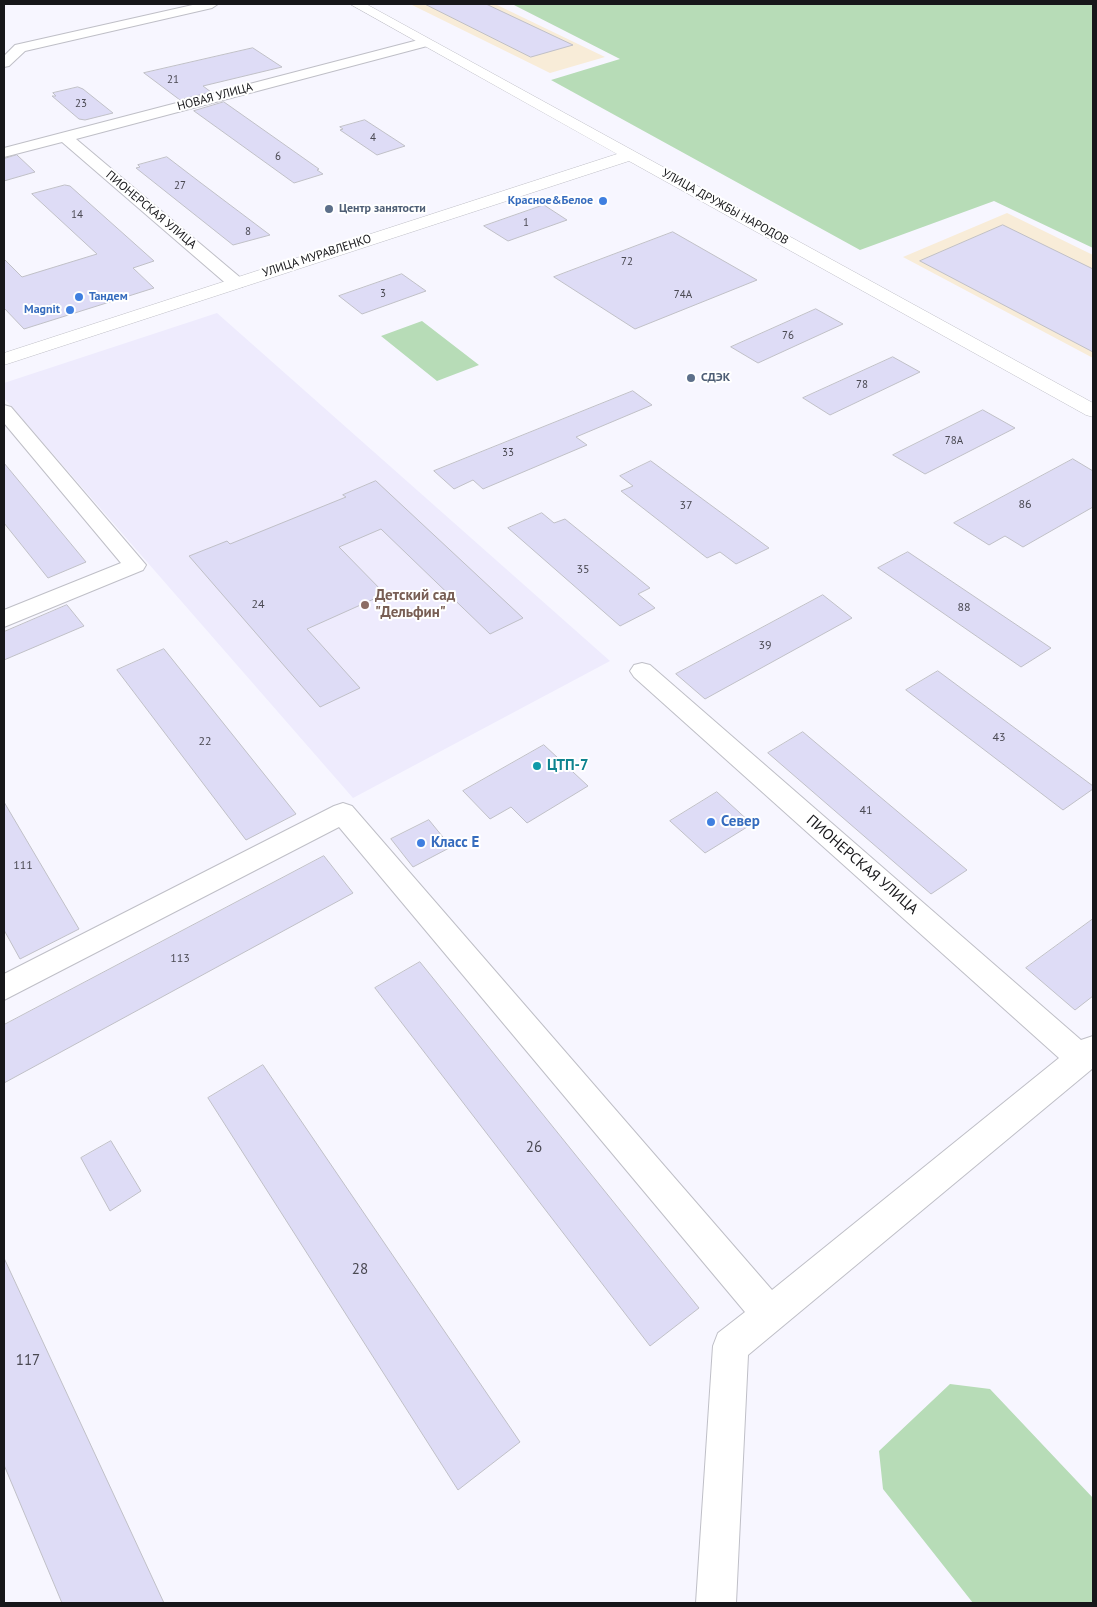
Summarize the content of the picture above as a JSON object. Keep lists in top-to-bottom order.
{
  "streets": {
    "street": [
      "НОВАЯ УЛИЦА",
      "УЛИЦА ДРУЖБЫ НАРОДОВ",
      "ПИОНЕРСКАЯ УЛИЦА",
      "УЛИЦА МУРАВЛЕНКО"
    ]
  },
  "crossings": [
    ["НОВАЯ УЛИЦА", "УЛИЦА ДРУЖБЫ НАРОДОВ"],
    ["НОВАЯ УЛИЦА", "ПИОНЕРСКАЯ УЛИЦА"],
    ["УЛИЦА ДРУЖБЫ НАРОДОВ", "УЛИЦА МУРАВЛЕНКО"],
    ["ПИОНЕРСКАЯ УЛИЦА", "УЛИЦА МУРАВЛЕНКО"]
  ],
  "places": [
    "Красное&Белое",
    "Центр занятости",
    "Тандем",
    "Magnit",
    "СДЭК",
    "Детский сад \"Дельфин\"",
    "ЦТП-7",
    "Север",
    "Класс Е"
  ],
  "house_numbers": [
    "21",
    "23",
    "4",
    "6",
    "27",
    "14",
    "1",
    "8",
    "72",
    "3",
    "74А",
    "76",
    "78",
    "78А",
    "33",
    "86",
    "37",
    "35",
    "24",
    "88",
    "39",
    "43",
    "22",
    "41",
    "111",
    "113",
    "26",
    "28",
    "117"
  ]
}
